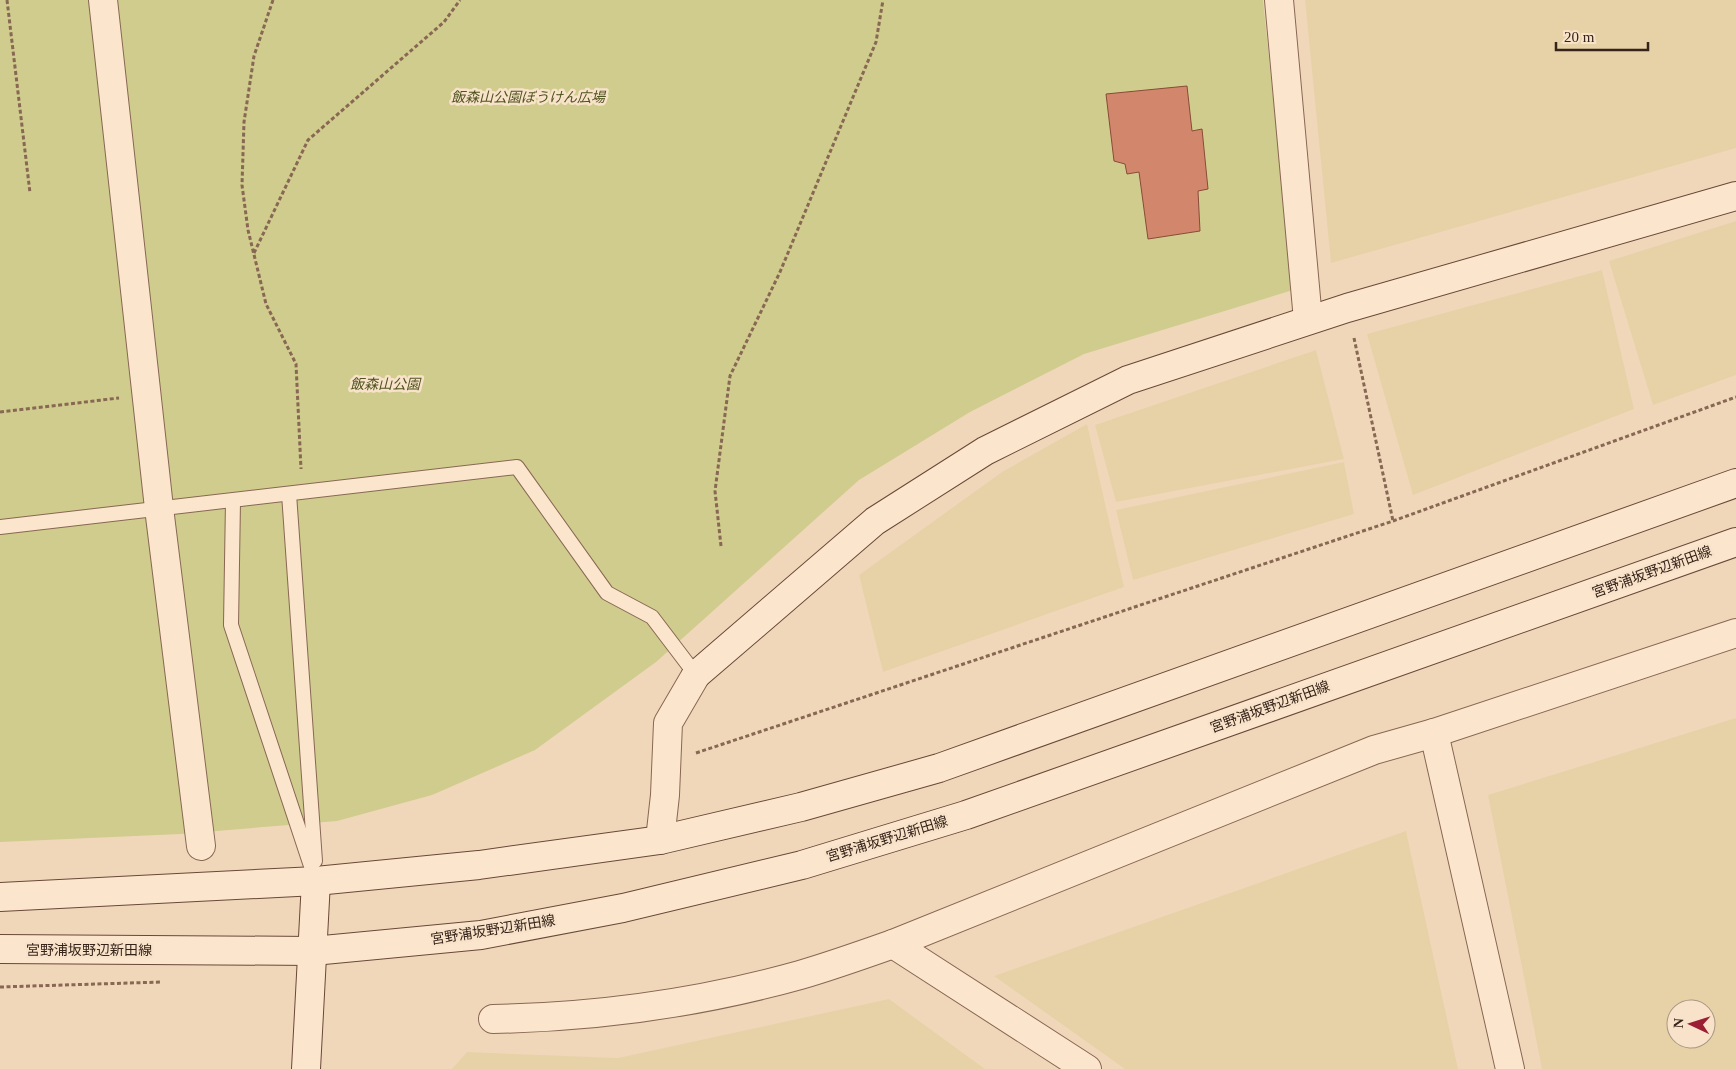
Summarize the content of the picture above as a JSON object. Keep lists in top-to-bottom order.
{
  "streets": {
    "street": ["宮野浦坂野辺新田線"]
  },
  "parks": ["飯森山公園ぼうけん広場", "飯森山公園"],
  "scale_bar": "20 m",
  "north": "left"
}
